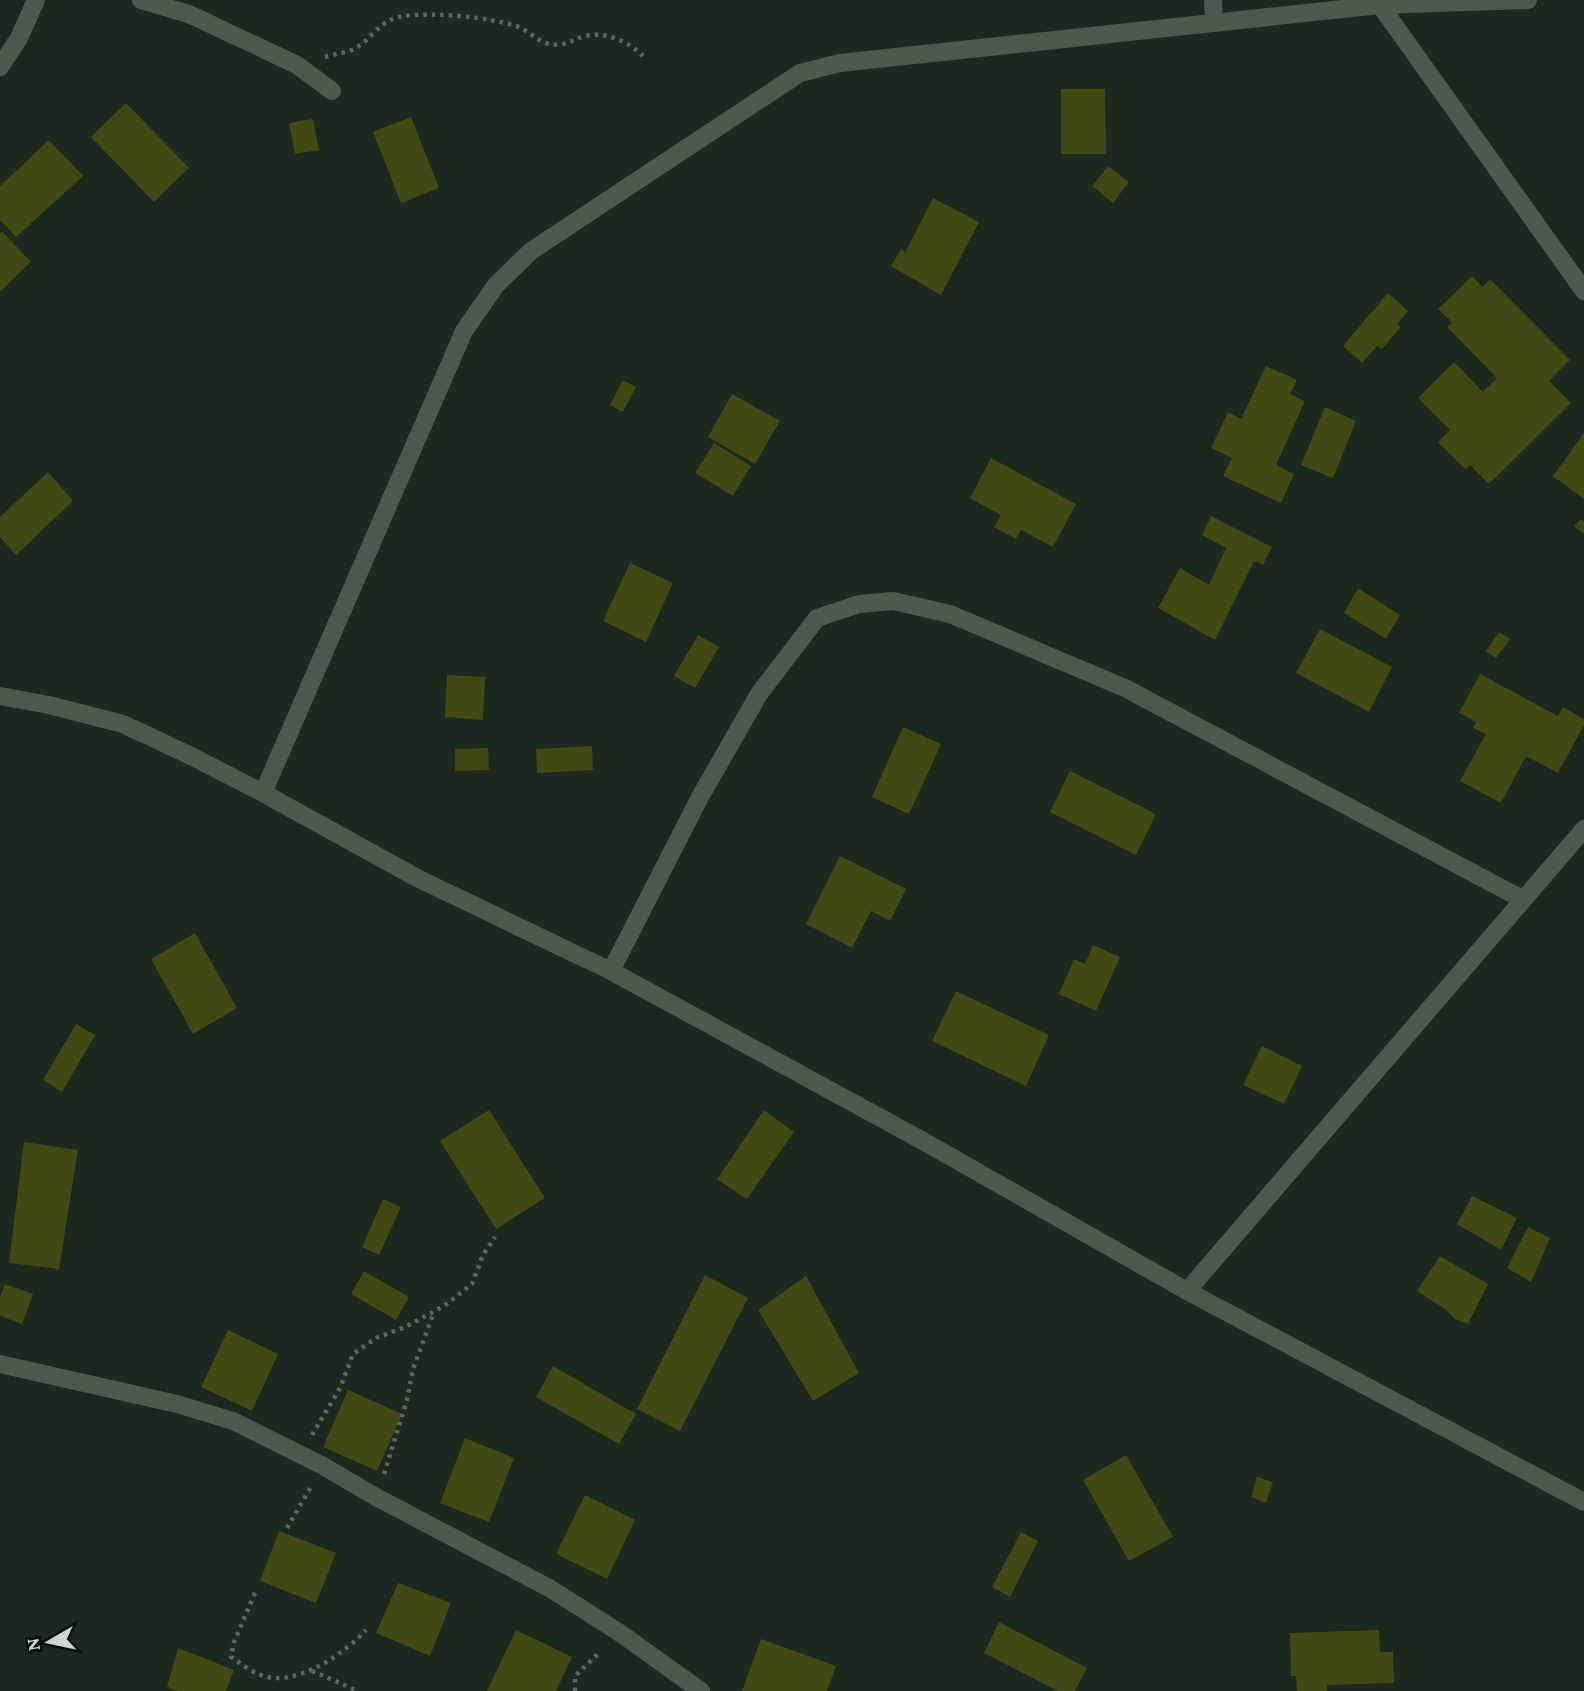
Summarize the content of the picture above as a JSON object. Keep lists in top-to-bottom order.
{
  "north": "left"
}
